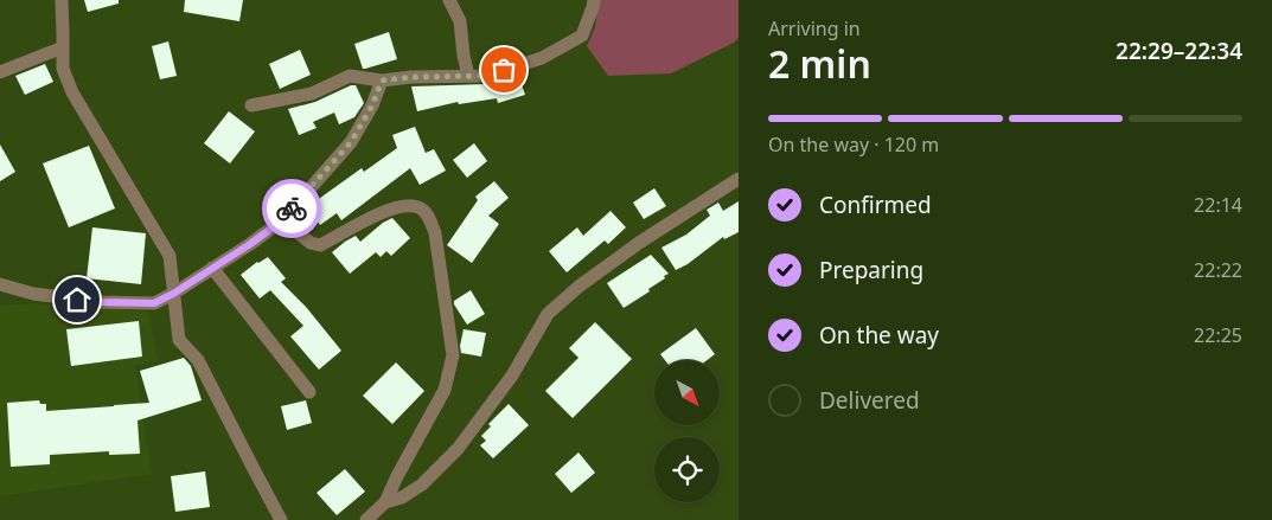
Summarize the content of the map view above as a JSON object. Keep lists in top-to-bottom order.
{
  "north": "bottom right",
  "page": {
    "heading": ["2 min", "Arriving in", "22:29–22:34"],
    "bar": "On the way · 120 m",
    "list": [
      ["Confirmed", "22:14"],
      ["Preparing", "22:22"],
      ["On the way", "22:25"],
      "Delivered"
    ]
  }
}
